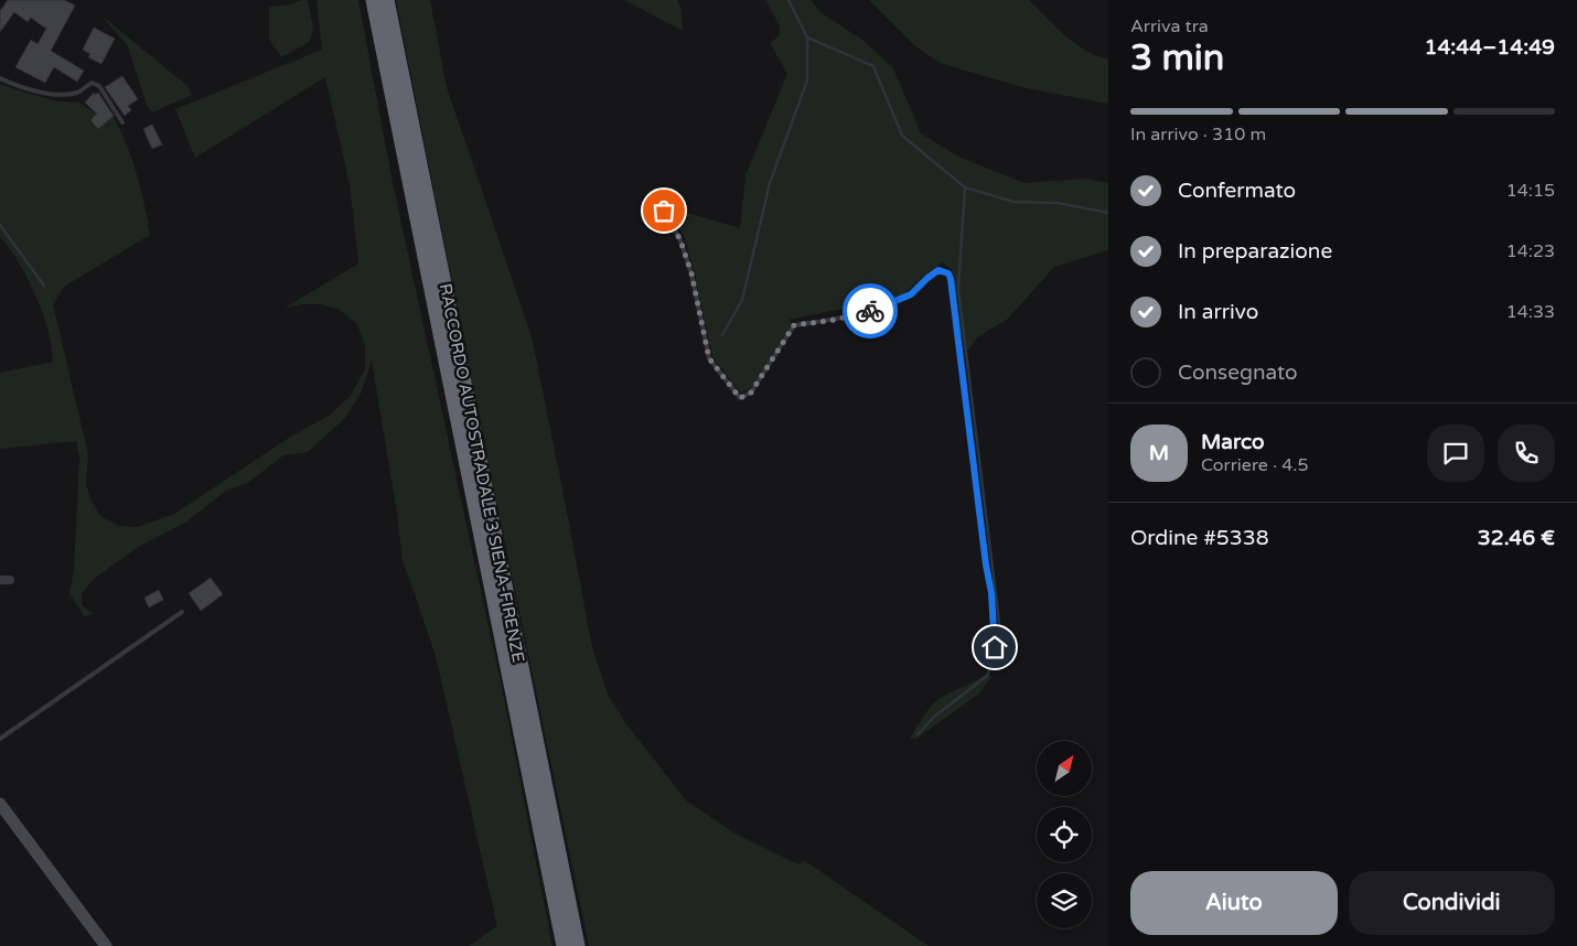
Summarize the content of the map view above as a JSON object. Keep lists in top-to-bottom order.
{
  "streets": {
    "highway": ["RACCORDO AUTOSTRADALE 3 SIENA-FIRENZE"]
  },
  "north": "top right",
  "page": {
    "heading": ["3 min", "Arriva tra", "14:44–14:49"],
    "panel": [
      "Marco",
      "Corriere · 4.5",
      "Ordine #5338",
      "32.46 €"
    ],
    "bar": "In arrivo · 310 m",
    "list": [
      ["Confermato", "14:15"],
      ["In preparazione", "14:23"],
      ["In arrivo", "14:33"],
      "Consegnato"
    ],
    "round": "M",
    "buttons": ["Aiuto", "Condividi"]
  }
}
